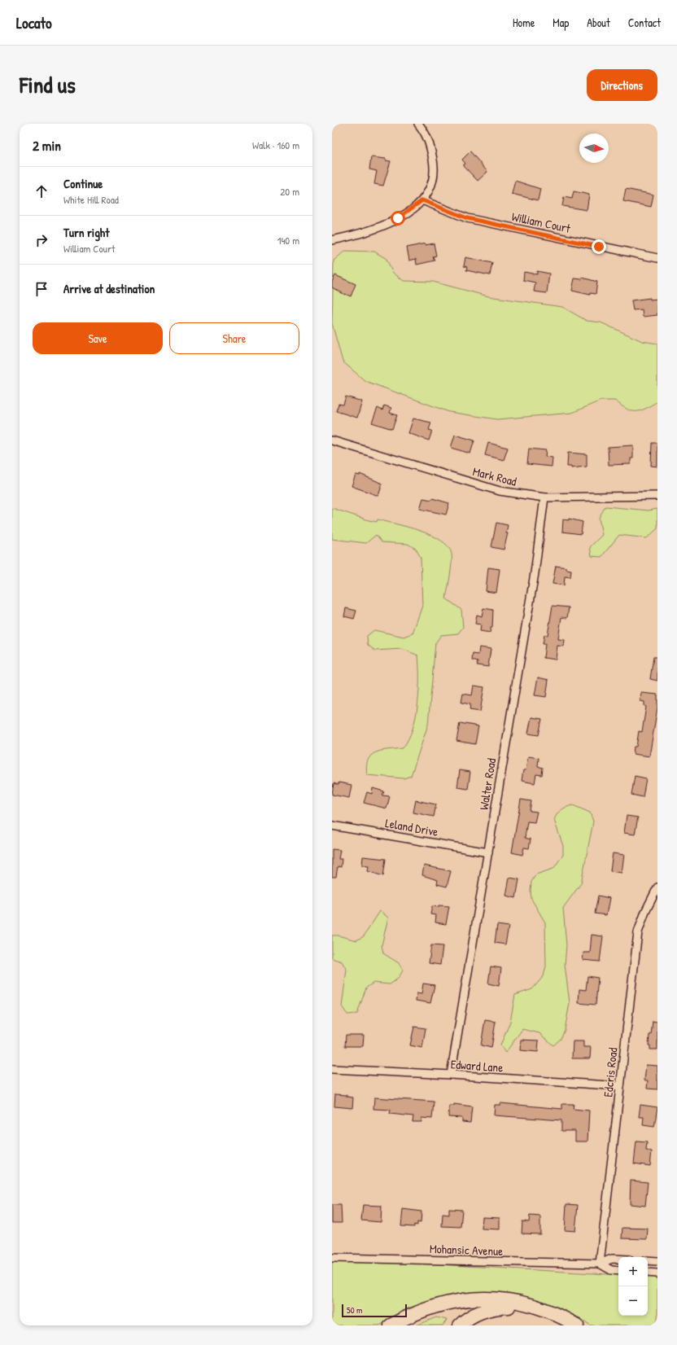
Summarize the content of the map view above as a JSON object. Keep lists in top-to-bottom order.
{
  "streets": {
    "street": [
      "William Court",
      "Mark Road",
      "Walter Road",
      "Leland Drive",
      "Edward Lane",
      "Edcris Road",
      "Mohansic Avenue"
    ]
  },
  "crossings": [
    ["Mark Road", "Walter Road"],
    ["Walter Road", "Leland Drive"],
    ["Walter Road", "Edward Lane"],
    ["Edward Lane", "Edcris Road"],
    ["Edcris Road", "Mohansic Avenue"]
  ],
  "scale_bar": "50 m",
  "north": "right",
  "page": {
    "header": "Locato",
    "nav": [
      "Home",
      "Map",
      "About",
      "Contact"
    ],
    "title": "Find us",
    "buttons": [
      "Directions",
      ["Save", "Share"]
    ],
    "heading": ["2 min", "Walk · 160 m"],
    "list": [
      ["Continue", "White Hill Road", "20 m"],
      ["Turn right", "William Court", "140 m"],
      "Arrive at destination"
    ],
    "map_buttons": ["+", "−"],
    "scale": "50 m"
  }
}
